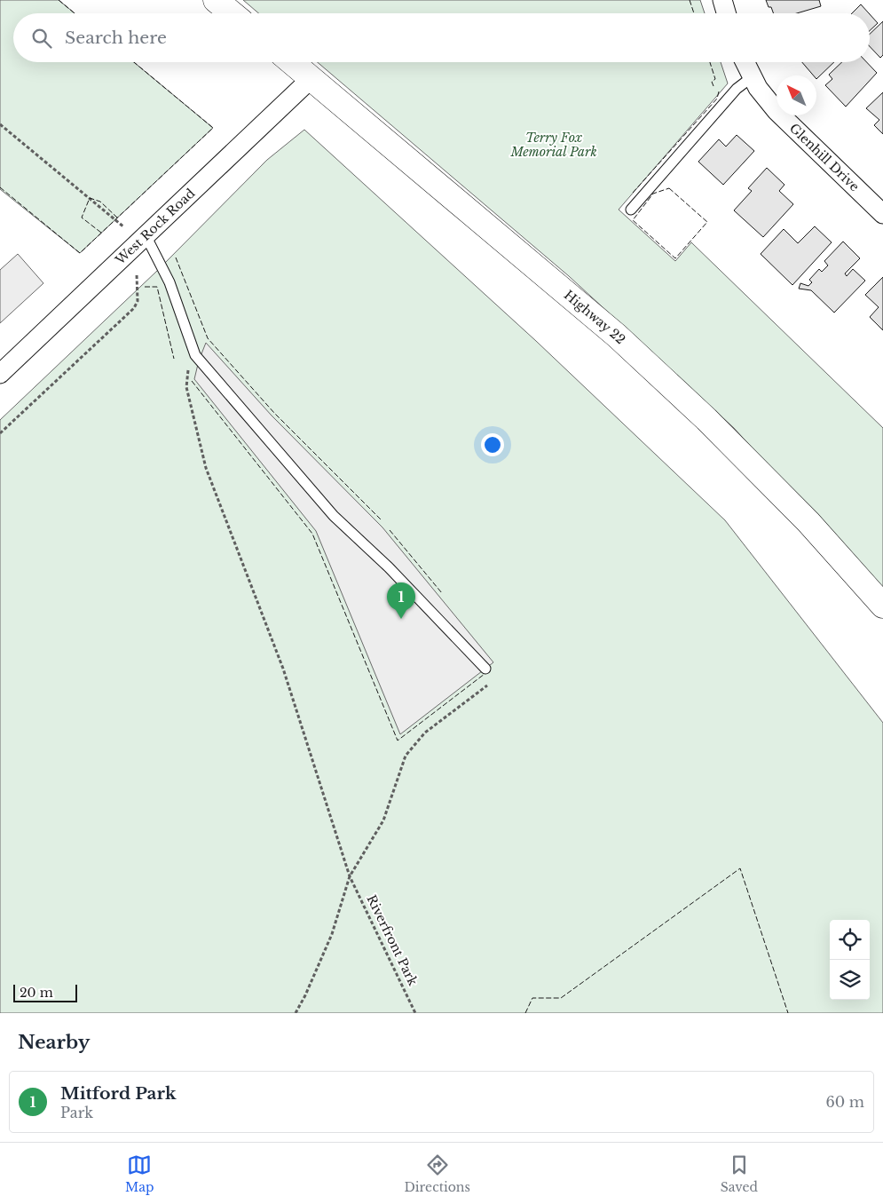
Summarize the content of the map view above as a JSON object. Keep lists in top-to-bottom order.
{
  "streets": {
    "main road": ["Highway 22"],
    "street": ["Glenhill Drive", "West Rock Road"],
    "path": ["Riverfront Park"]
  },
  "crossings": [
    ["West Rock Road", "Highway 22"]
  ],
  "parks": ["Terry Fox Memorial Park"],
  "scale_bar": "20 m",
  "north": "top left",
  "page": {
    "search": "Search here",
    "pins": "1",
    "scale": "20 m",
    "heading": "Nearby",
    "list": [
      {
        "mark": "1",
        "name": "Mitford Park",
        "note": "Park",
        "value": "60 m"
      }
    ],
    "nav": ["Map", "Directions", "Saved"]
  }
}
